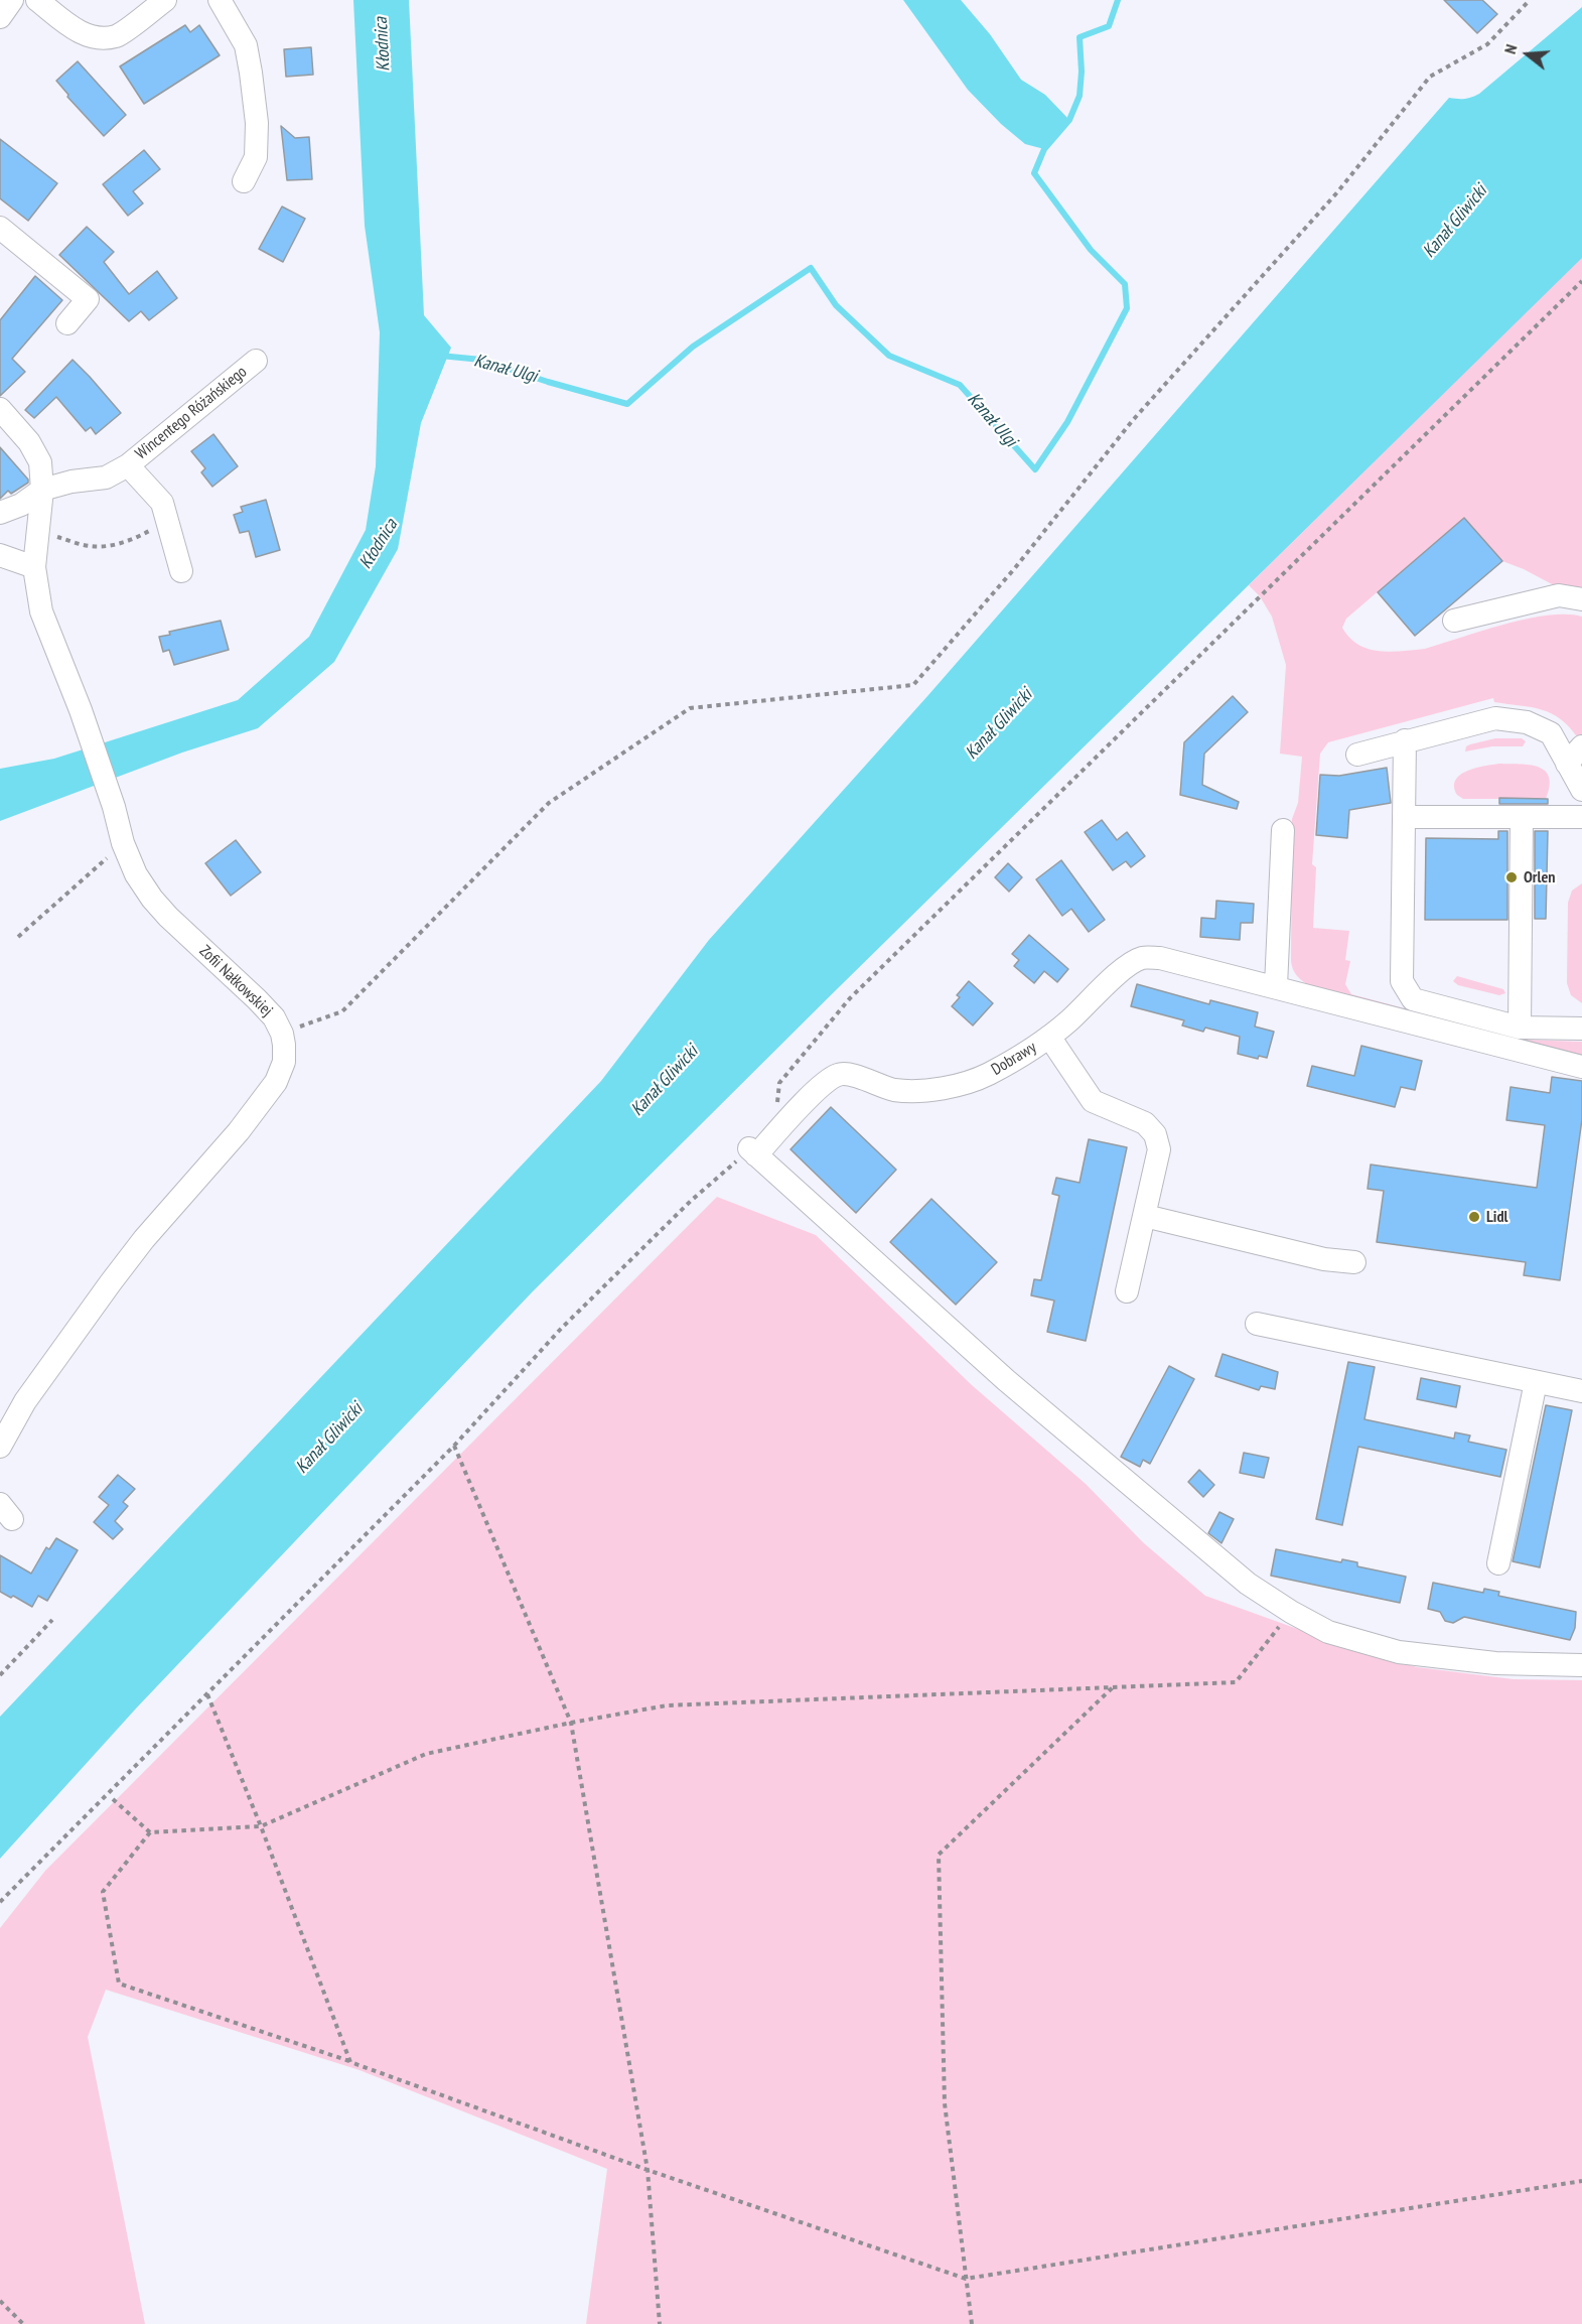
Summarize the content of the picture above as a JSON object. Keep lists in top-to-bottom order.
{
  "streets": {
    "street": ["Wincentego Różańskiego", "Zofii Nałkowskiej", "Dobrawy"]
  },
  "crossings": [
    ["Wincentego Różańskiego", "Zofii Nałkowskiej"]
  ],
  "water": ["Kłodnica", "Kanał Gliwicki", "Kanał Ulgi"],
  "places": ["Orlen", "Lidl"],
  "north": "left"
}
